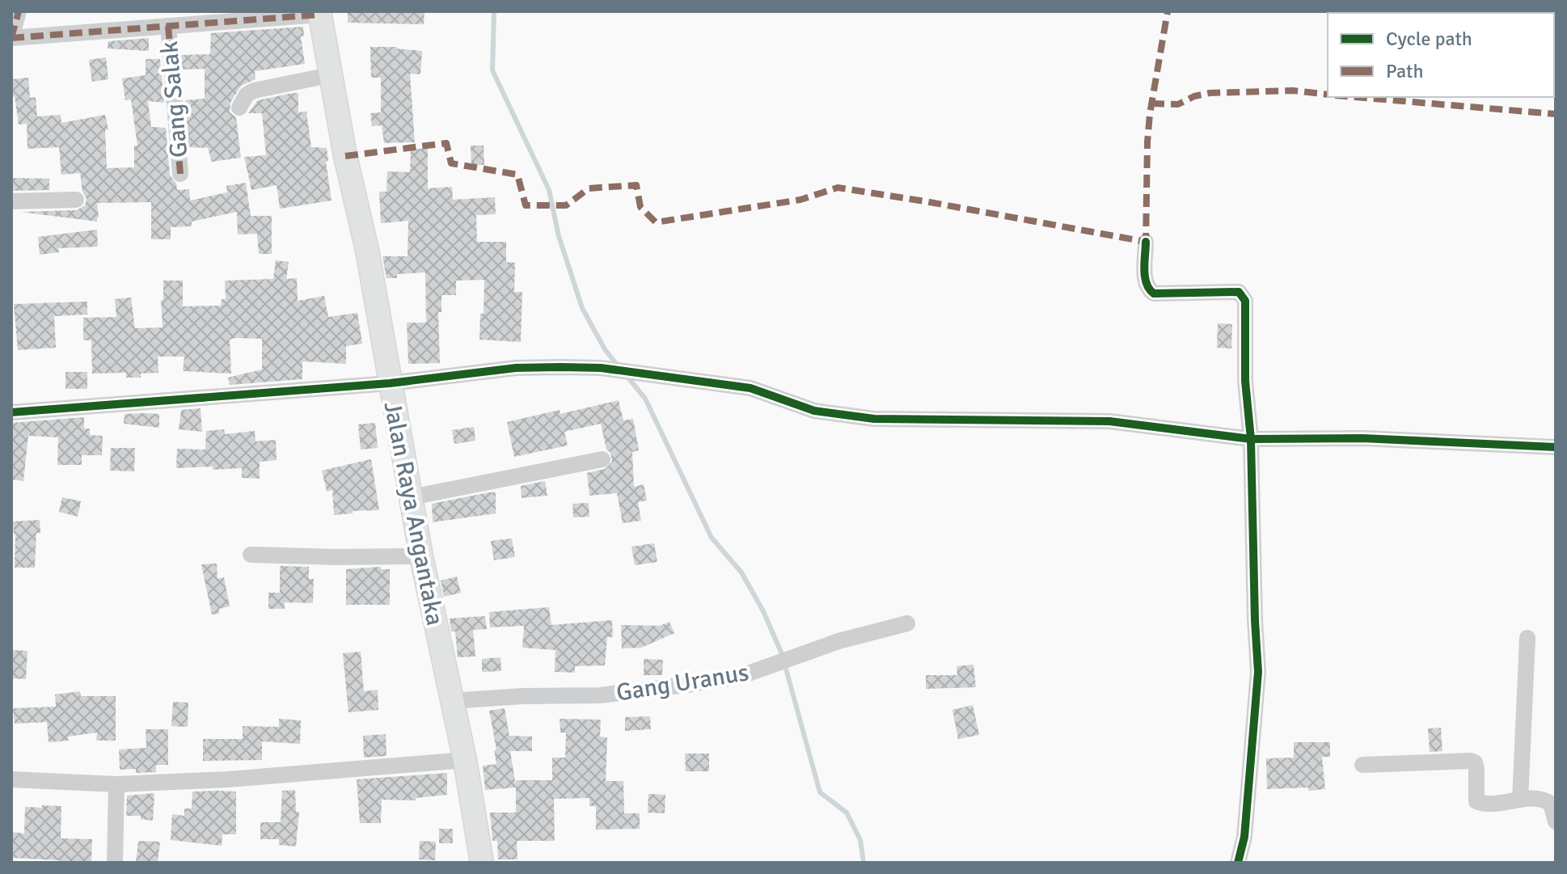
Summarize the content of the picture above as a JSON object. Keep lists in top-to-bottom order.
{
  "streets": {
    "main road": ["Jalan Raya Angantaka"],
    "street": ["Gang Salak", "Gang Uranus"]
  },
  "crossings": [
    ["Jalan Raya Angantaka", "Gang Uranus"]
  ],
  "legend": ["Cycle path", "Path"]
}
